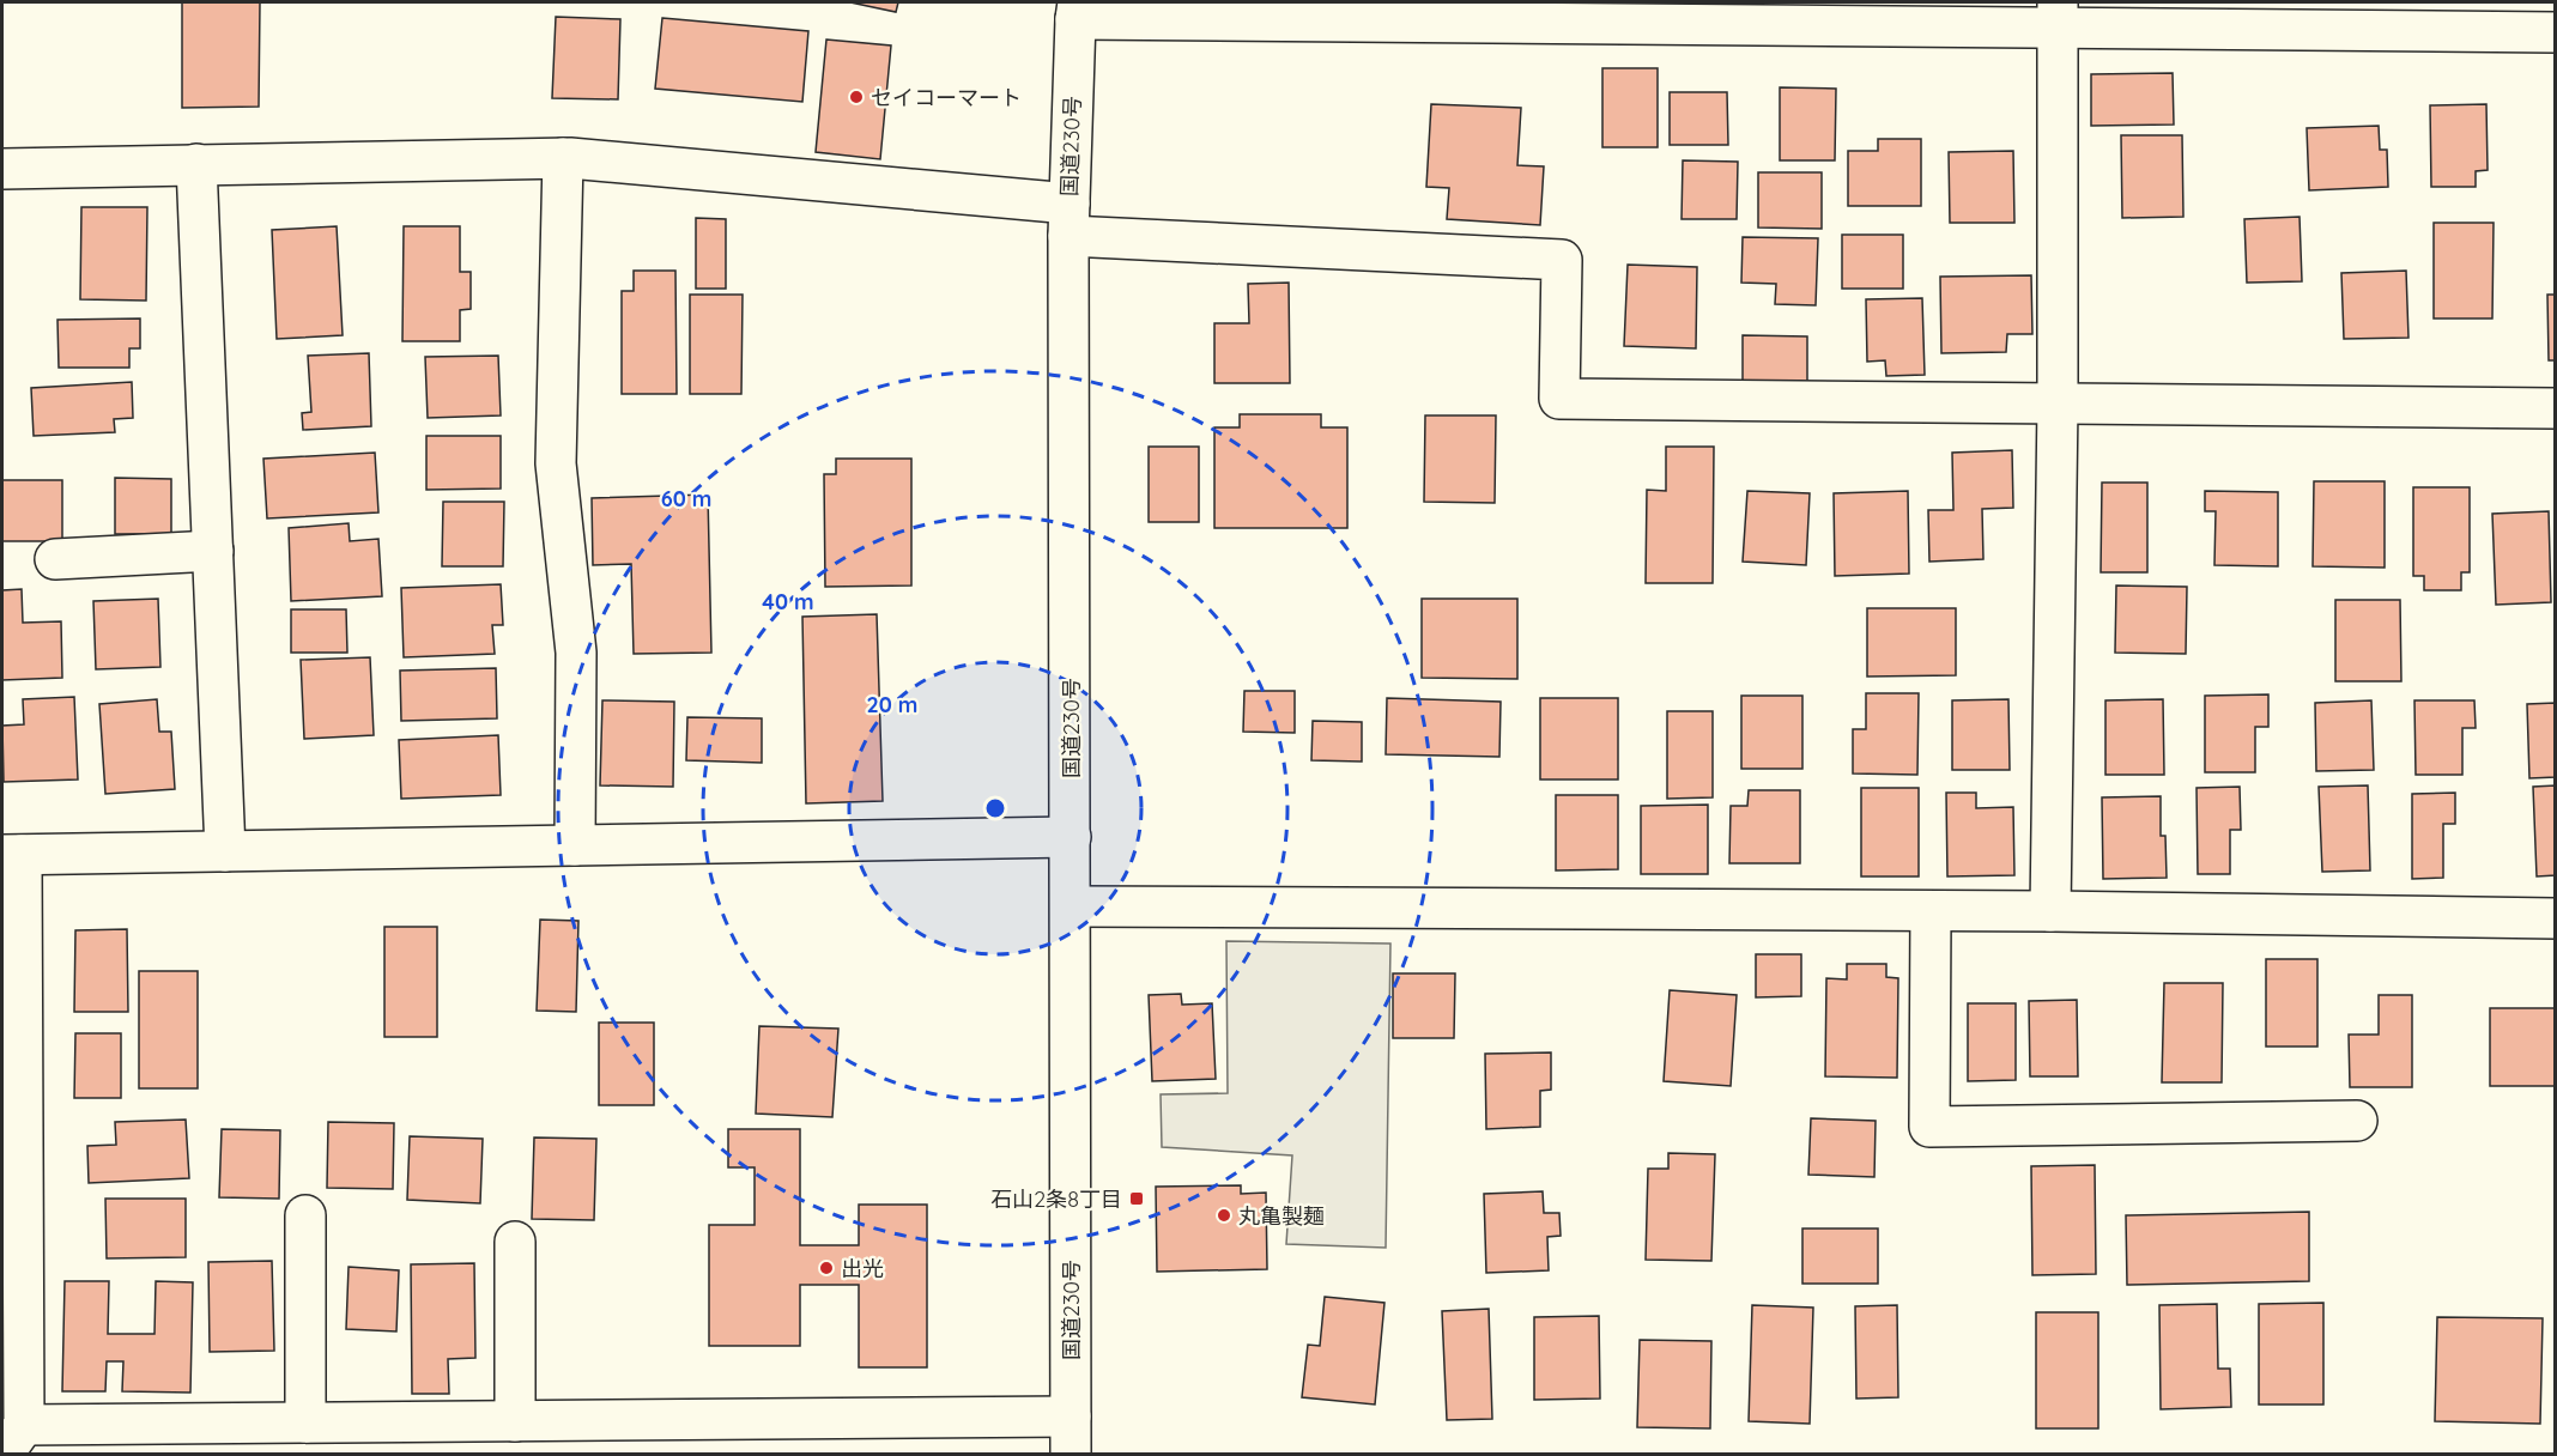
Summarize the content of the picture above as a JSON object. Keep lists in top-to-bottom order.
{
  "streets": {
    "main road": ["国道230号"]
  },
  "places": {
    "other": ["セイコーマート", "丸亀製麺", "出光"],
    "transit": ["石山2条8丁目"]
  },
  "rings": ["60 m", "40 m", "20 m"]
}
